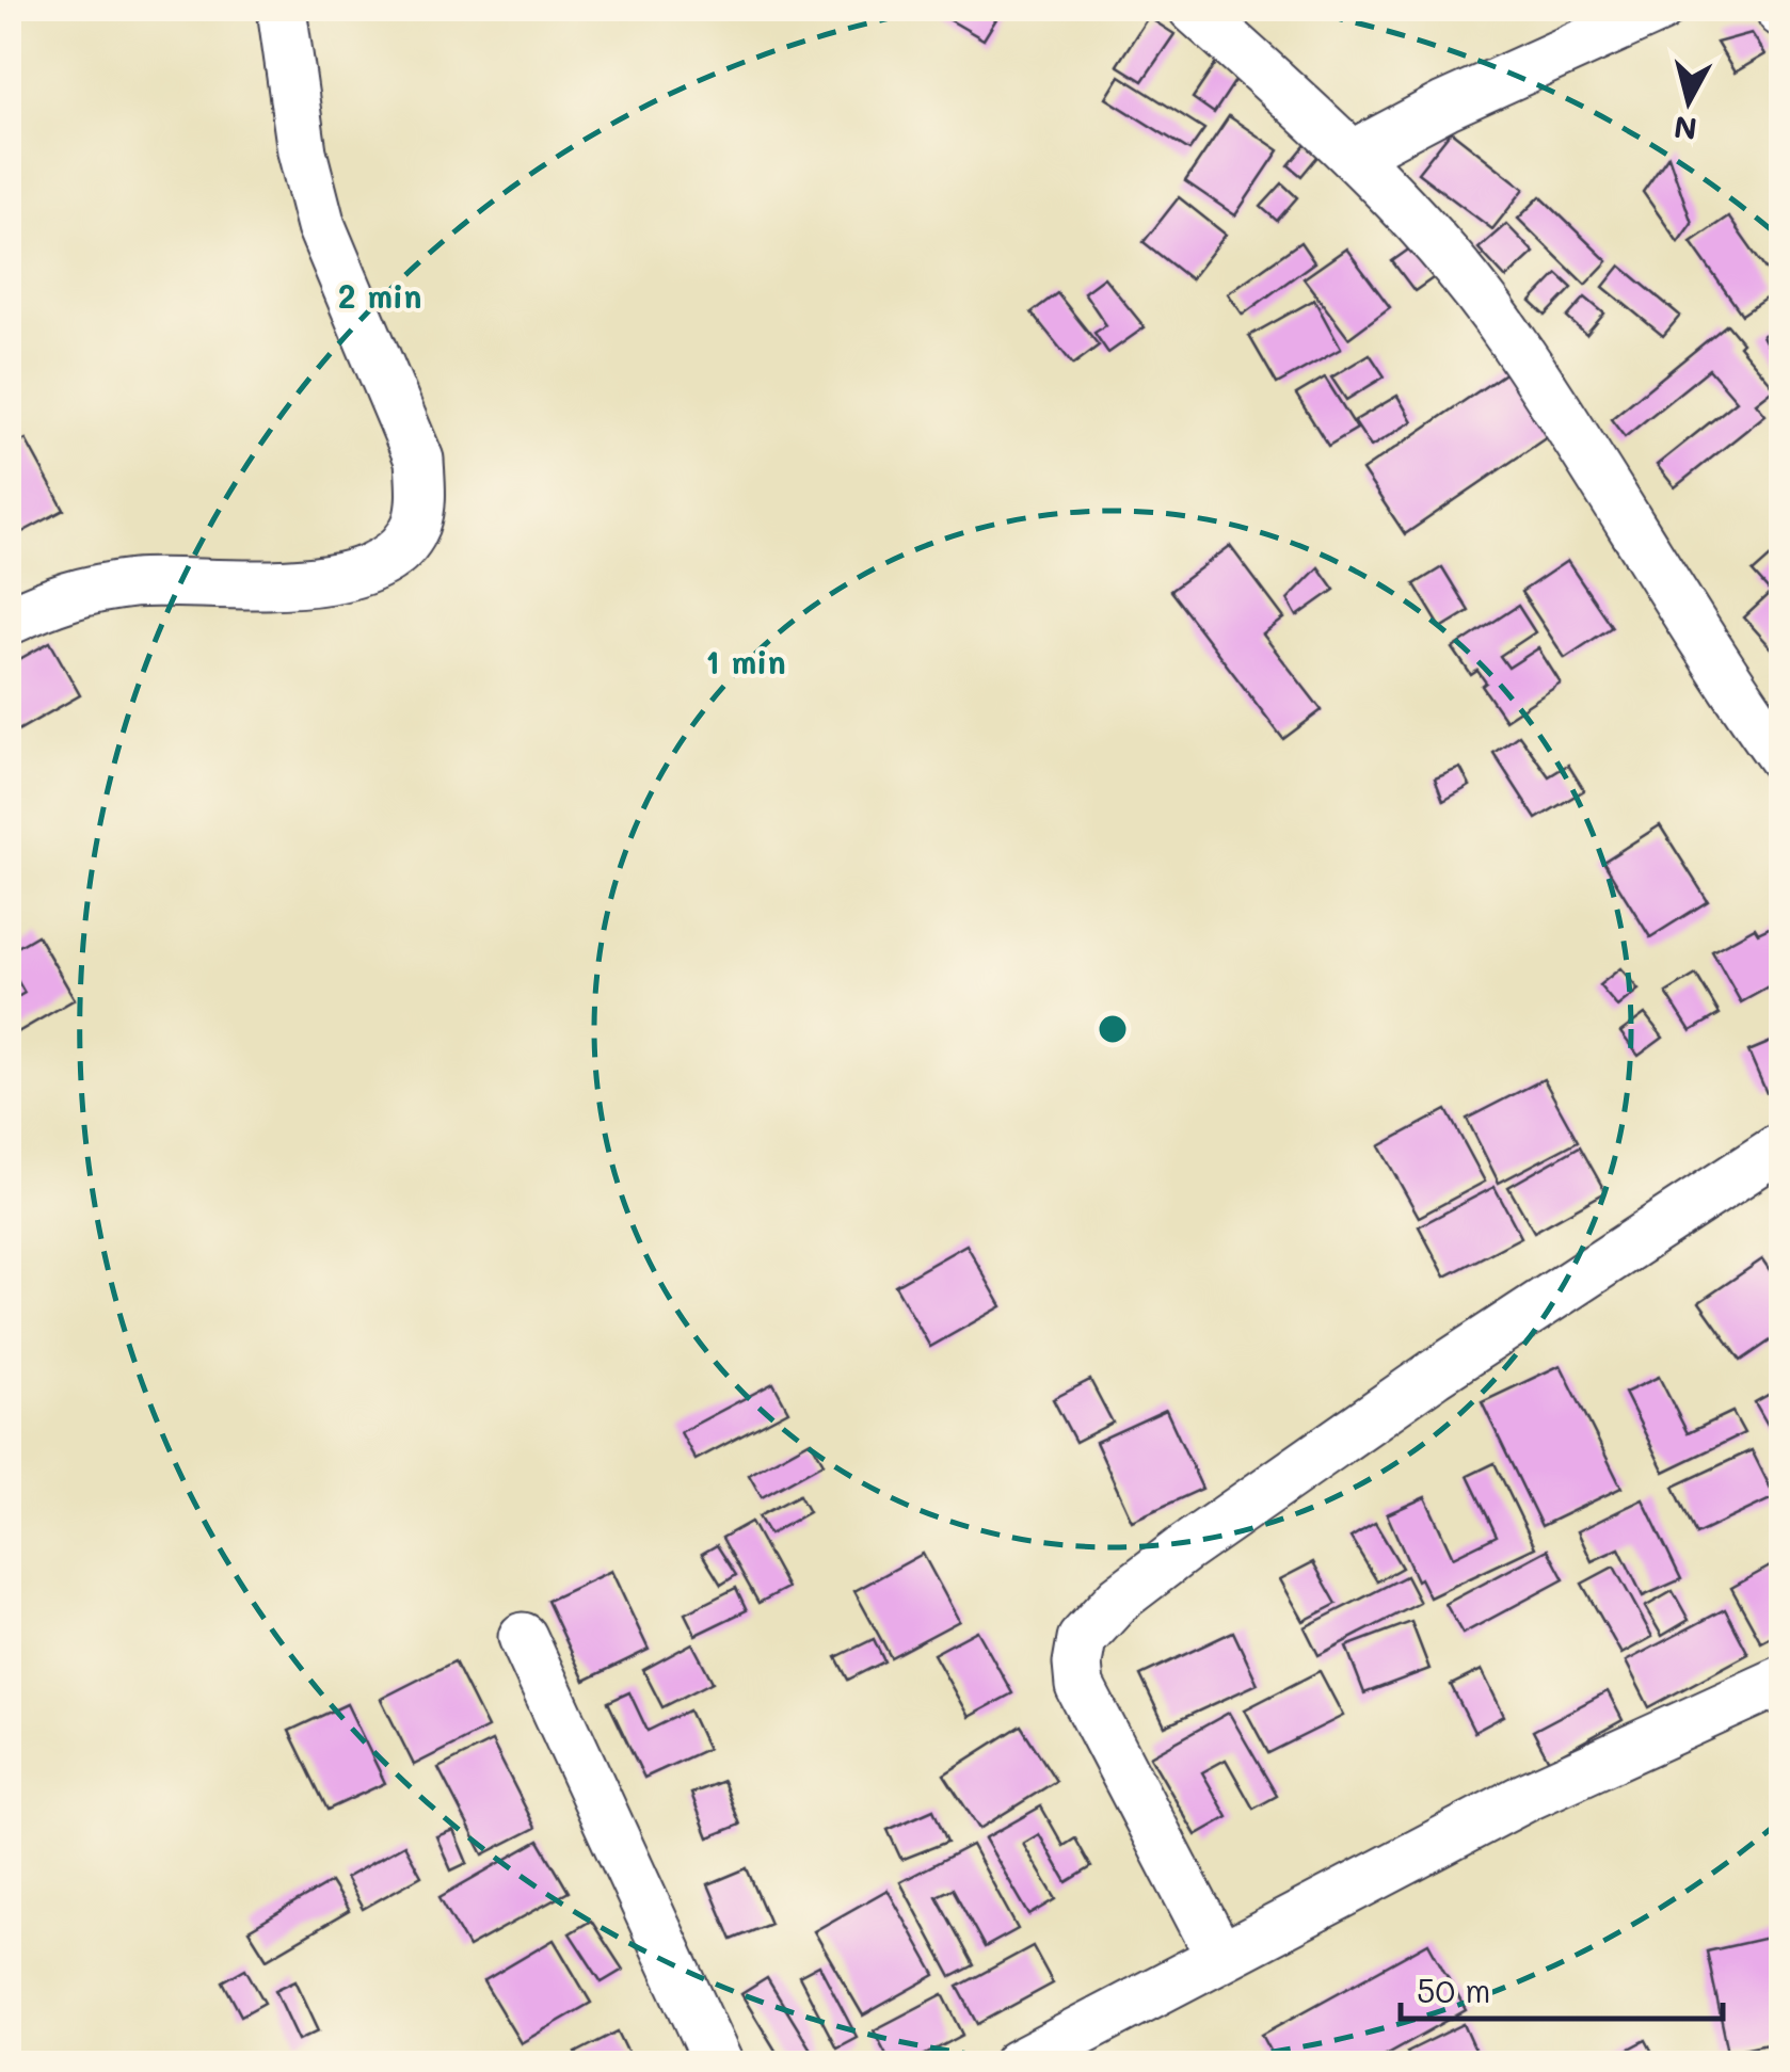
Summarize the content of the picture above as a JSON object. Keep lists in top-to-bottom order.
{
  "scale_bar": "50 m",
  "north": "bottom",
  "rings": ["2 min", "1 min"]
}
